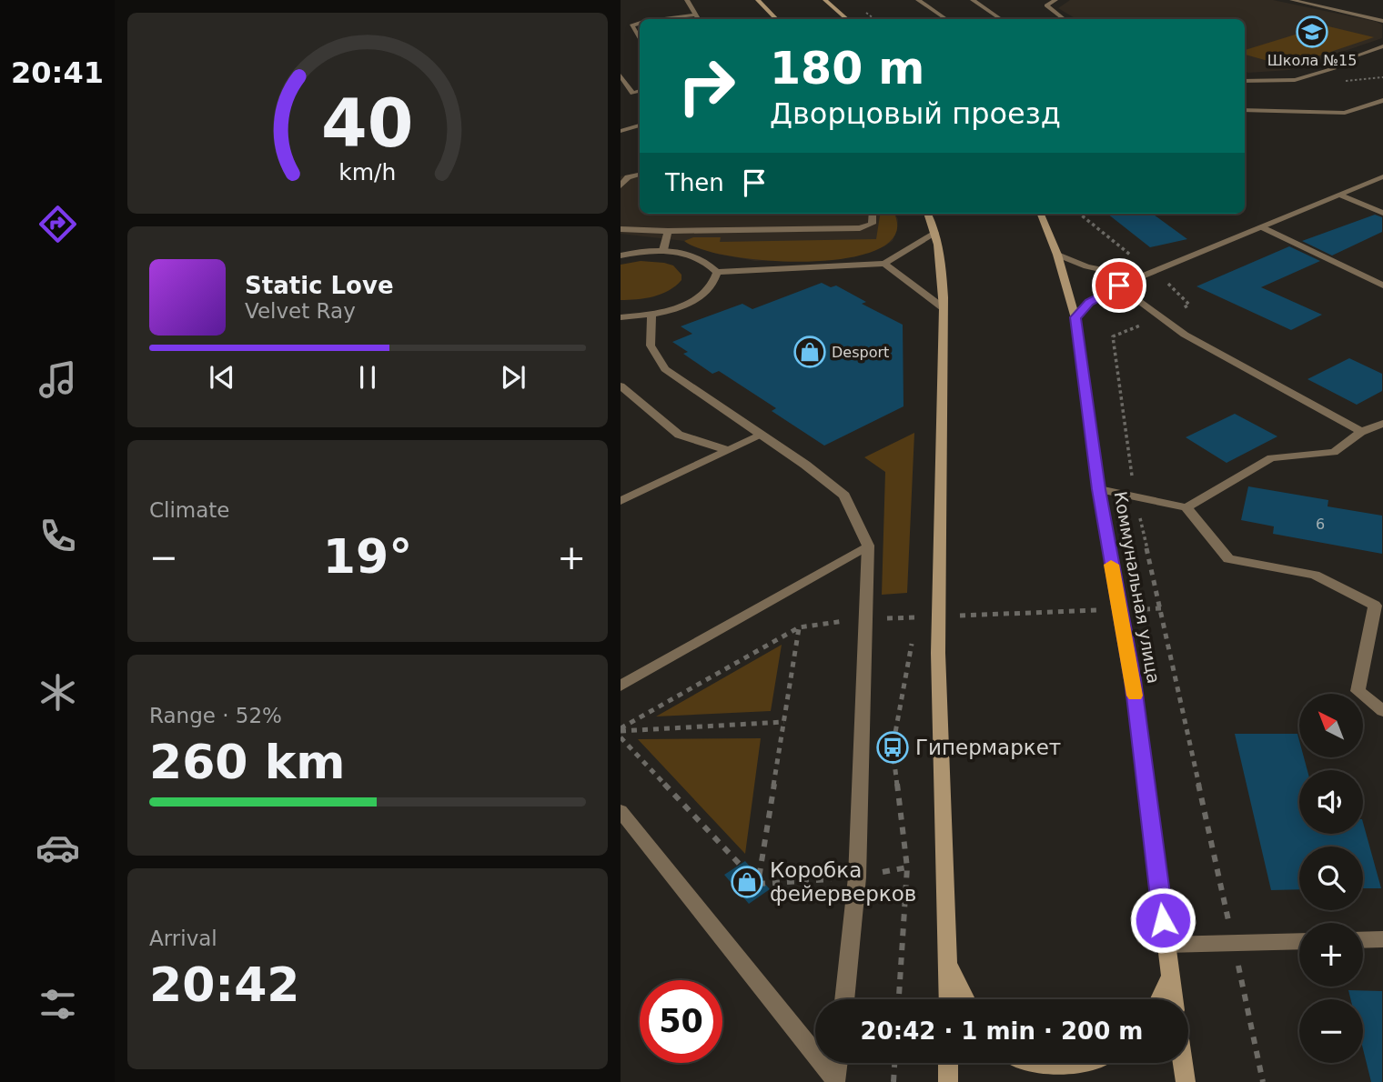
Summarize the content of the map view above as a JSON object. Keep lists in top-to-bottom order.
{
  "streets": {
    "main road": ["Коммунальная улица"]
  },
  "places": {
    "school or university": ["Школа №15"],
    "shop": ["Desport", "Коробка фейерверков"],
    "bus stop": ["Гипермаркет"]
  },
  "house_numbers": ["6"],
  "north": "top left",
  "page": {
    "tabs": "20:41",
    "turn": ["180 m", "Дворцовый проезд"],
    "then": "Then",
    "song": ["Static Love", "Velvet Ray"],
    "tile": [
      "Climate",
      ["Range · 52%", "260 km"],
      ["Arrival", "20:42"]
    ],
    "heat": ["−", "19°", "+"],
    "map_buttons": ["+", "−"],
    "limit": "50",
    "trip": "20:42 · 1 min · 200 m",
    "gauge": ["40", "km/h"]
  }
}
